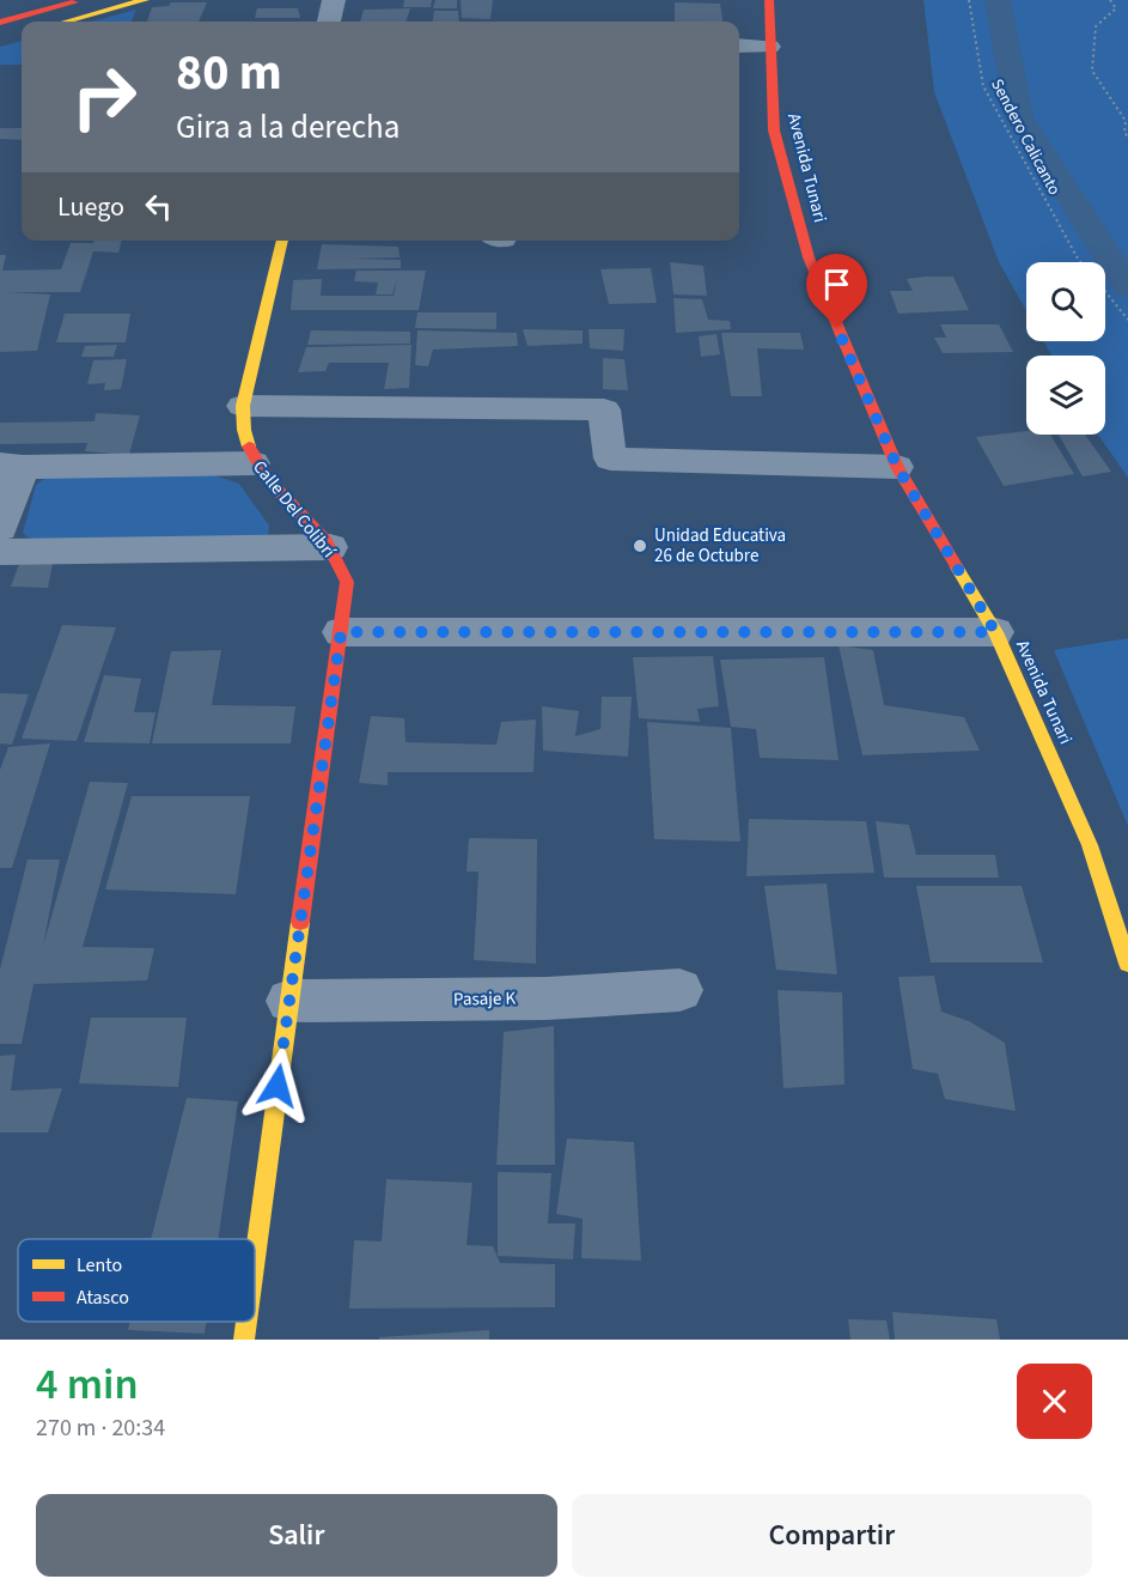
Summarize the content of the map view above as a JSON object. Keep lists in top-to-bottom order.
{
  "streets": {
    "street": ["Avenida Tunari", "Calle Del Colibrí", "Pasaje K"],
    "path": ["Sendero Calicanto"]
  },
  "crossings": [
    ["Calle Del Colibrí", "Pasaje K"]
  ],
  "places": ["Unidad Educativa 26 de Octubre"],
  "legend": ["Lento", "Atasco"],
  "page": {
    "turn": ["80 m", "Gira a la derecha"],
    "then": "Luego",
    "heading": ["4 min", "270 m · 20:34"],
    "buttons": ["Salir", "Compartir"]
  }
}
